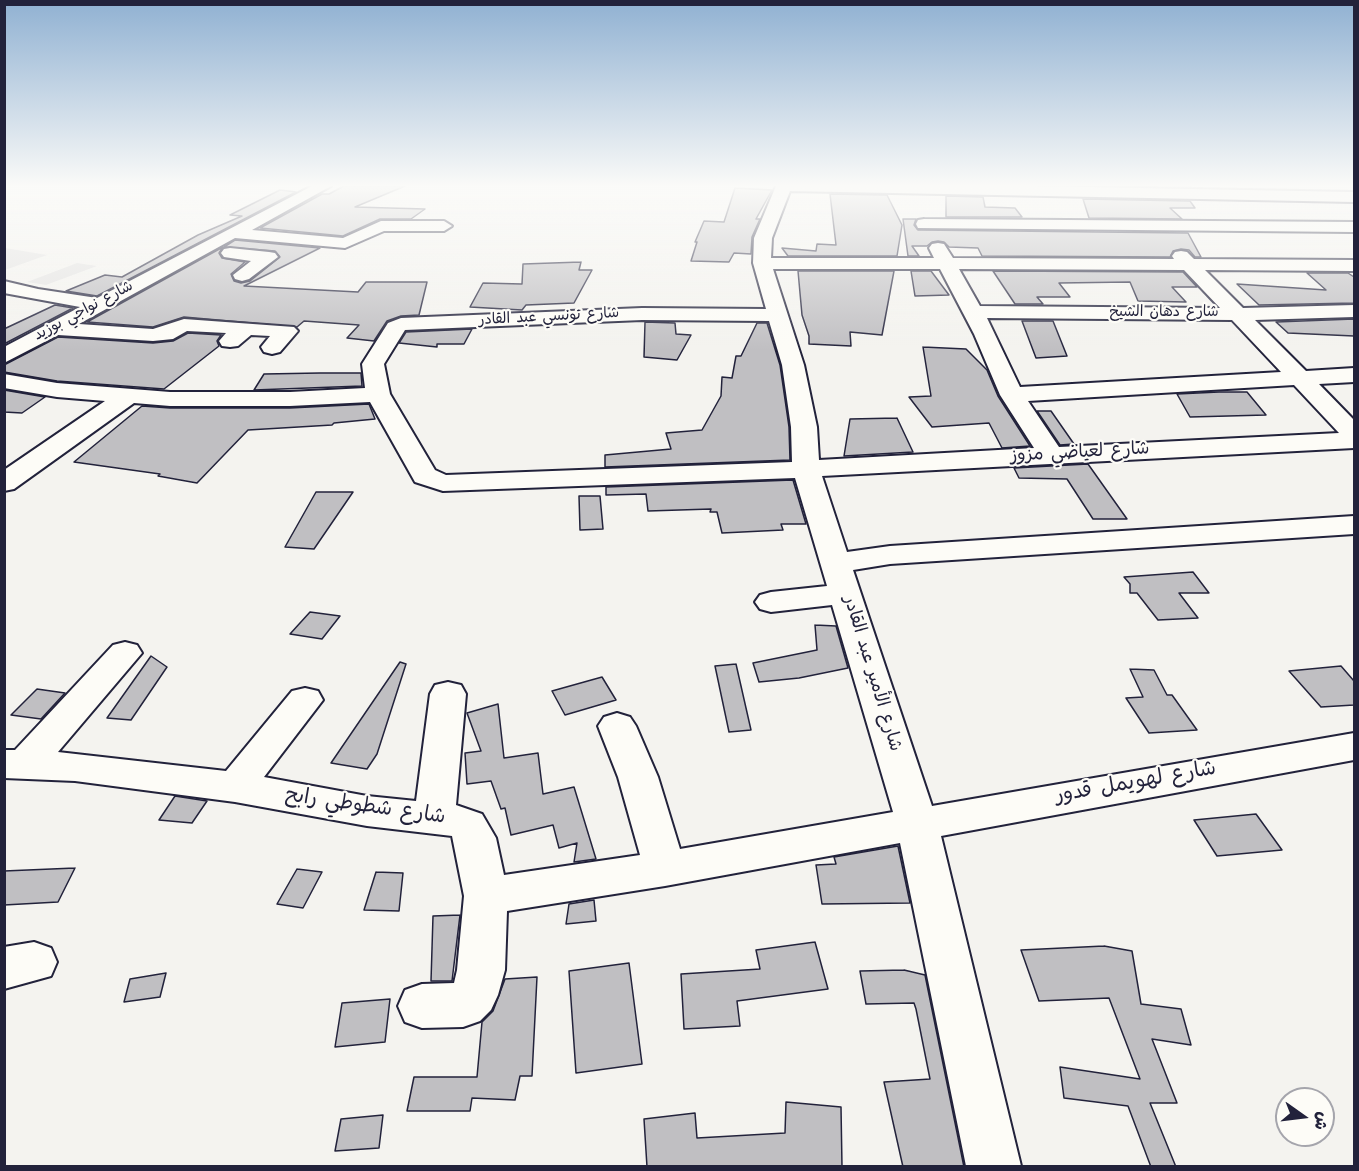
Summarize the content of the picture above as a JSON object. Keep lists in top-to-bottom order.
{
  "streets": {
    "street": [
      "شارع نواجي بوزيد",
      "شارع دهان الشيخ",
      "شارع تونسي عبد القادر",
      "شارع لعياضي مزوز",
      "شارع الأمير عبد القادر",
      "شارع لهويمل قدور",
      "شارع شطوطي رابح"
    ]
  },
  "crossings": [
    ["شارع تونسي عبد القادر", "شارع لعياضي مزوز"],
    ["شارع تونسي عبد القادر", "شارع الأمير عبد القادر"],
    ["شارع لعياضي مزوز", "شارع الأمير عبد القادر"],
    ["شارع الأمير عبد القادر", "شارع لهويمل قدور"]
  ],
  "north": "right"
}
